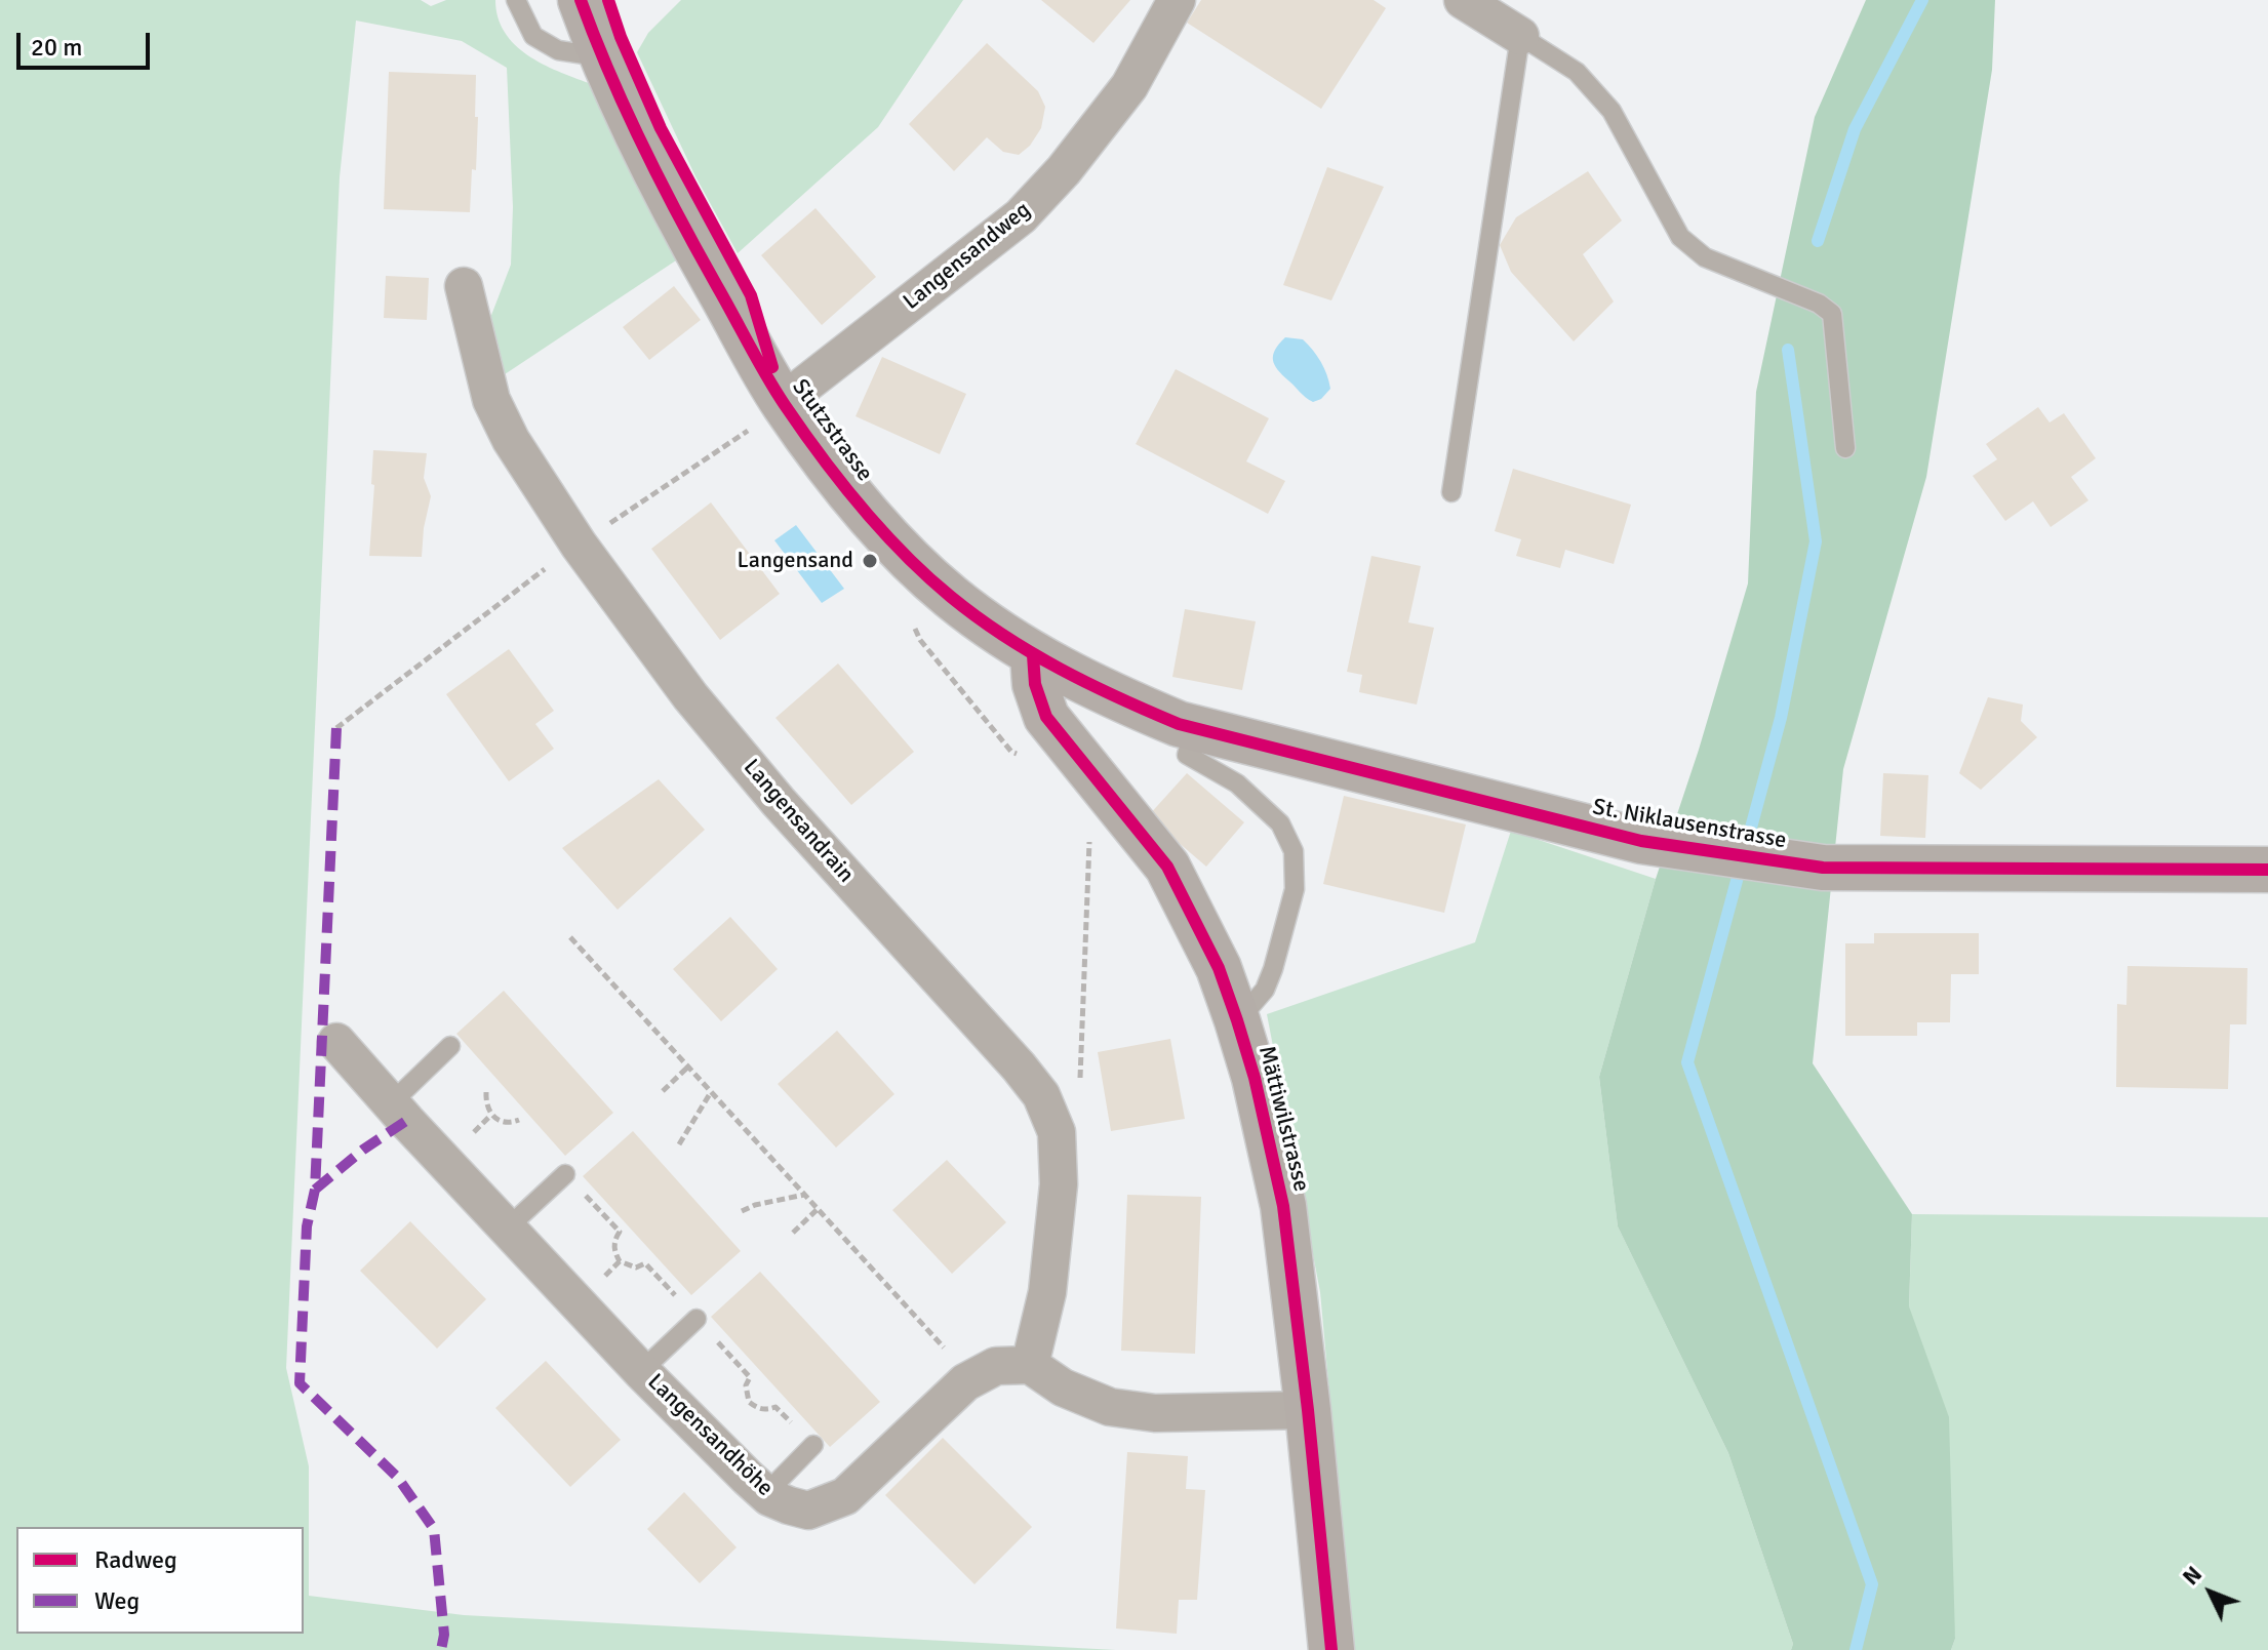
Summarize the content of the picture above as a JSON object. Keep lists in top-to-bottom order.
{
  "streets": {
    "street": [
      "Langensandweg",
      "Stutzstrasse",
      "Langensandrain",
      "St. Niklausenstrasse",
      "Mättiwilstrasse",
      "Langensandhöhe"
    ]
  },
  "crossings": [
    ["Langensandweg", "Stutzstrasse"],
    ["Stutzstrasse", "St. Niklausenstrasse"],
    ["Stutzstrasse", "Mättiwilstrasse"],
    ["Langensandrain", "Langensandhöhe"],
    ["St. Niklausenstrasse", "Mättiwilstrasse"]
  ],
  "places": ["Langensand"],
  "legend": ["Radweg", "Weg"],
  "scale_bar": "20 m",
  "north": "top left"
}
